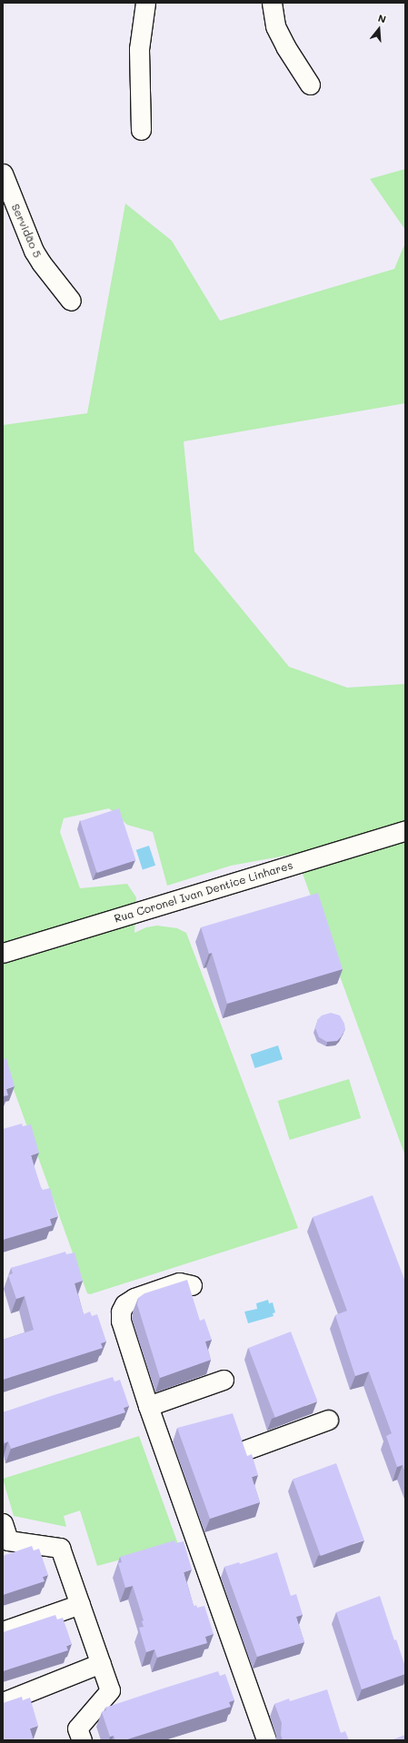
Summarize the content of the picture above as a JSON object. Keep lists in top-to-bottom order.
{
  "streets": {
    "street": ["Servidão 5", "Rua Coronel Ivan Dentice Linhares"]
  },
  "north": "top"
}
